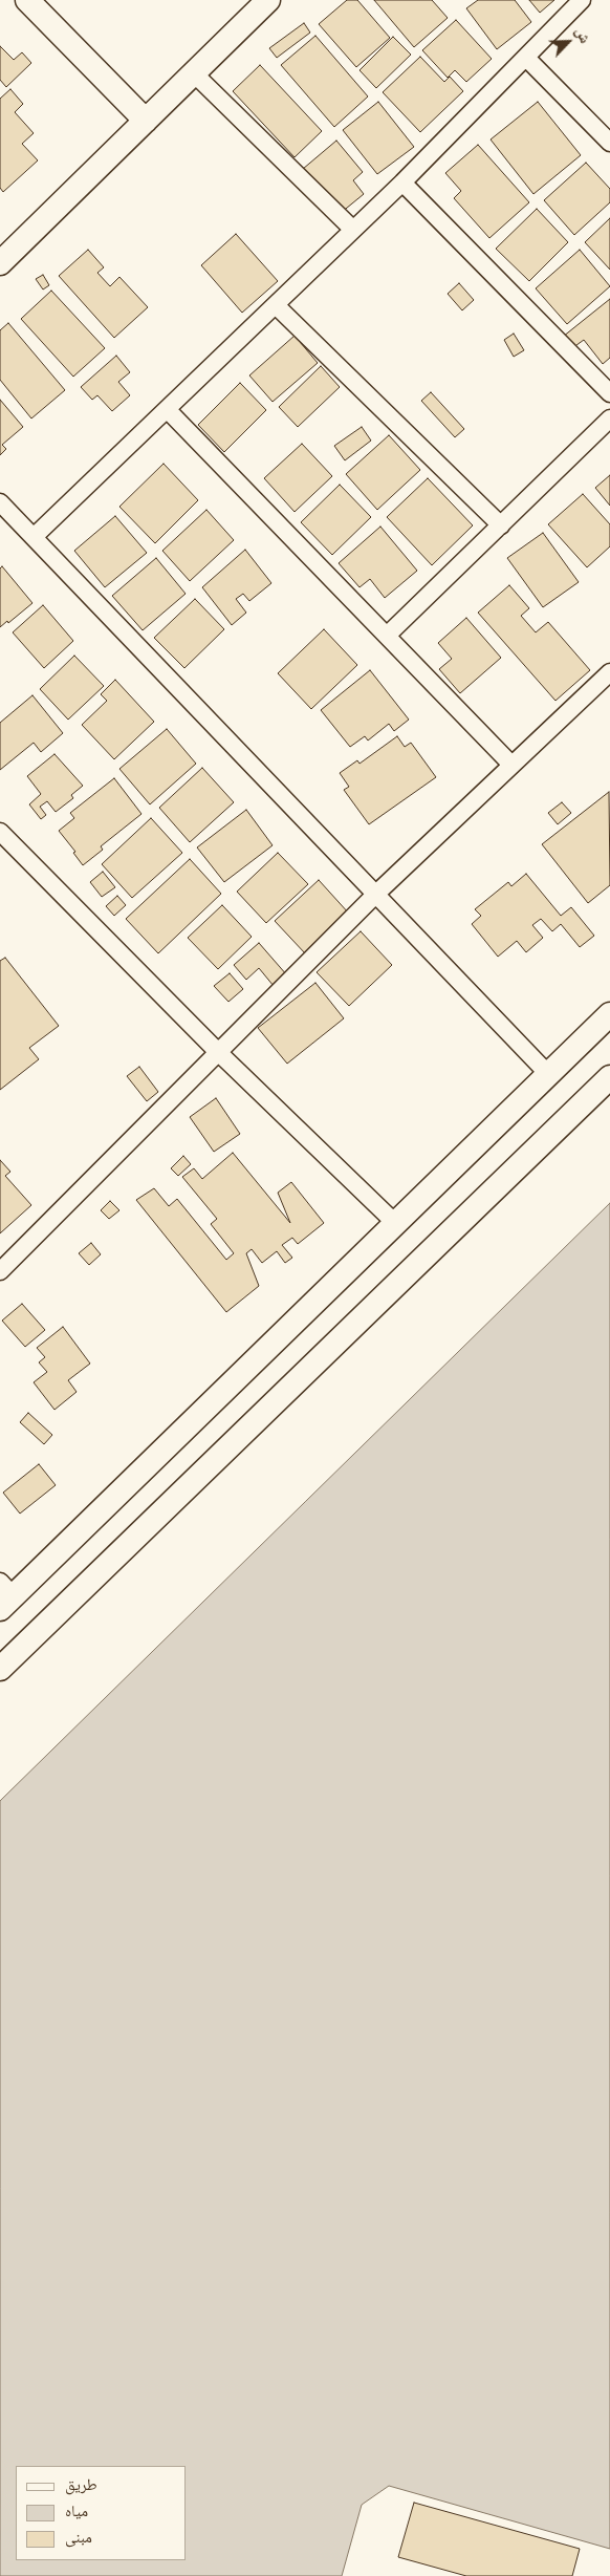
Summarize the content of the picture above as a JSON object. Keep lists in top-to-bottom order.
{
  "legend": ["طريق", "مياه", "مبنى"],
  "north": "top right"
}
